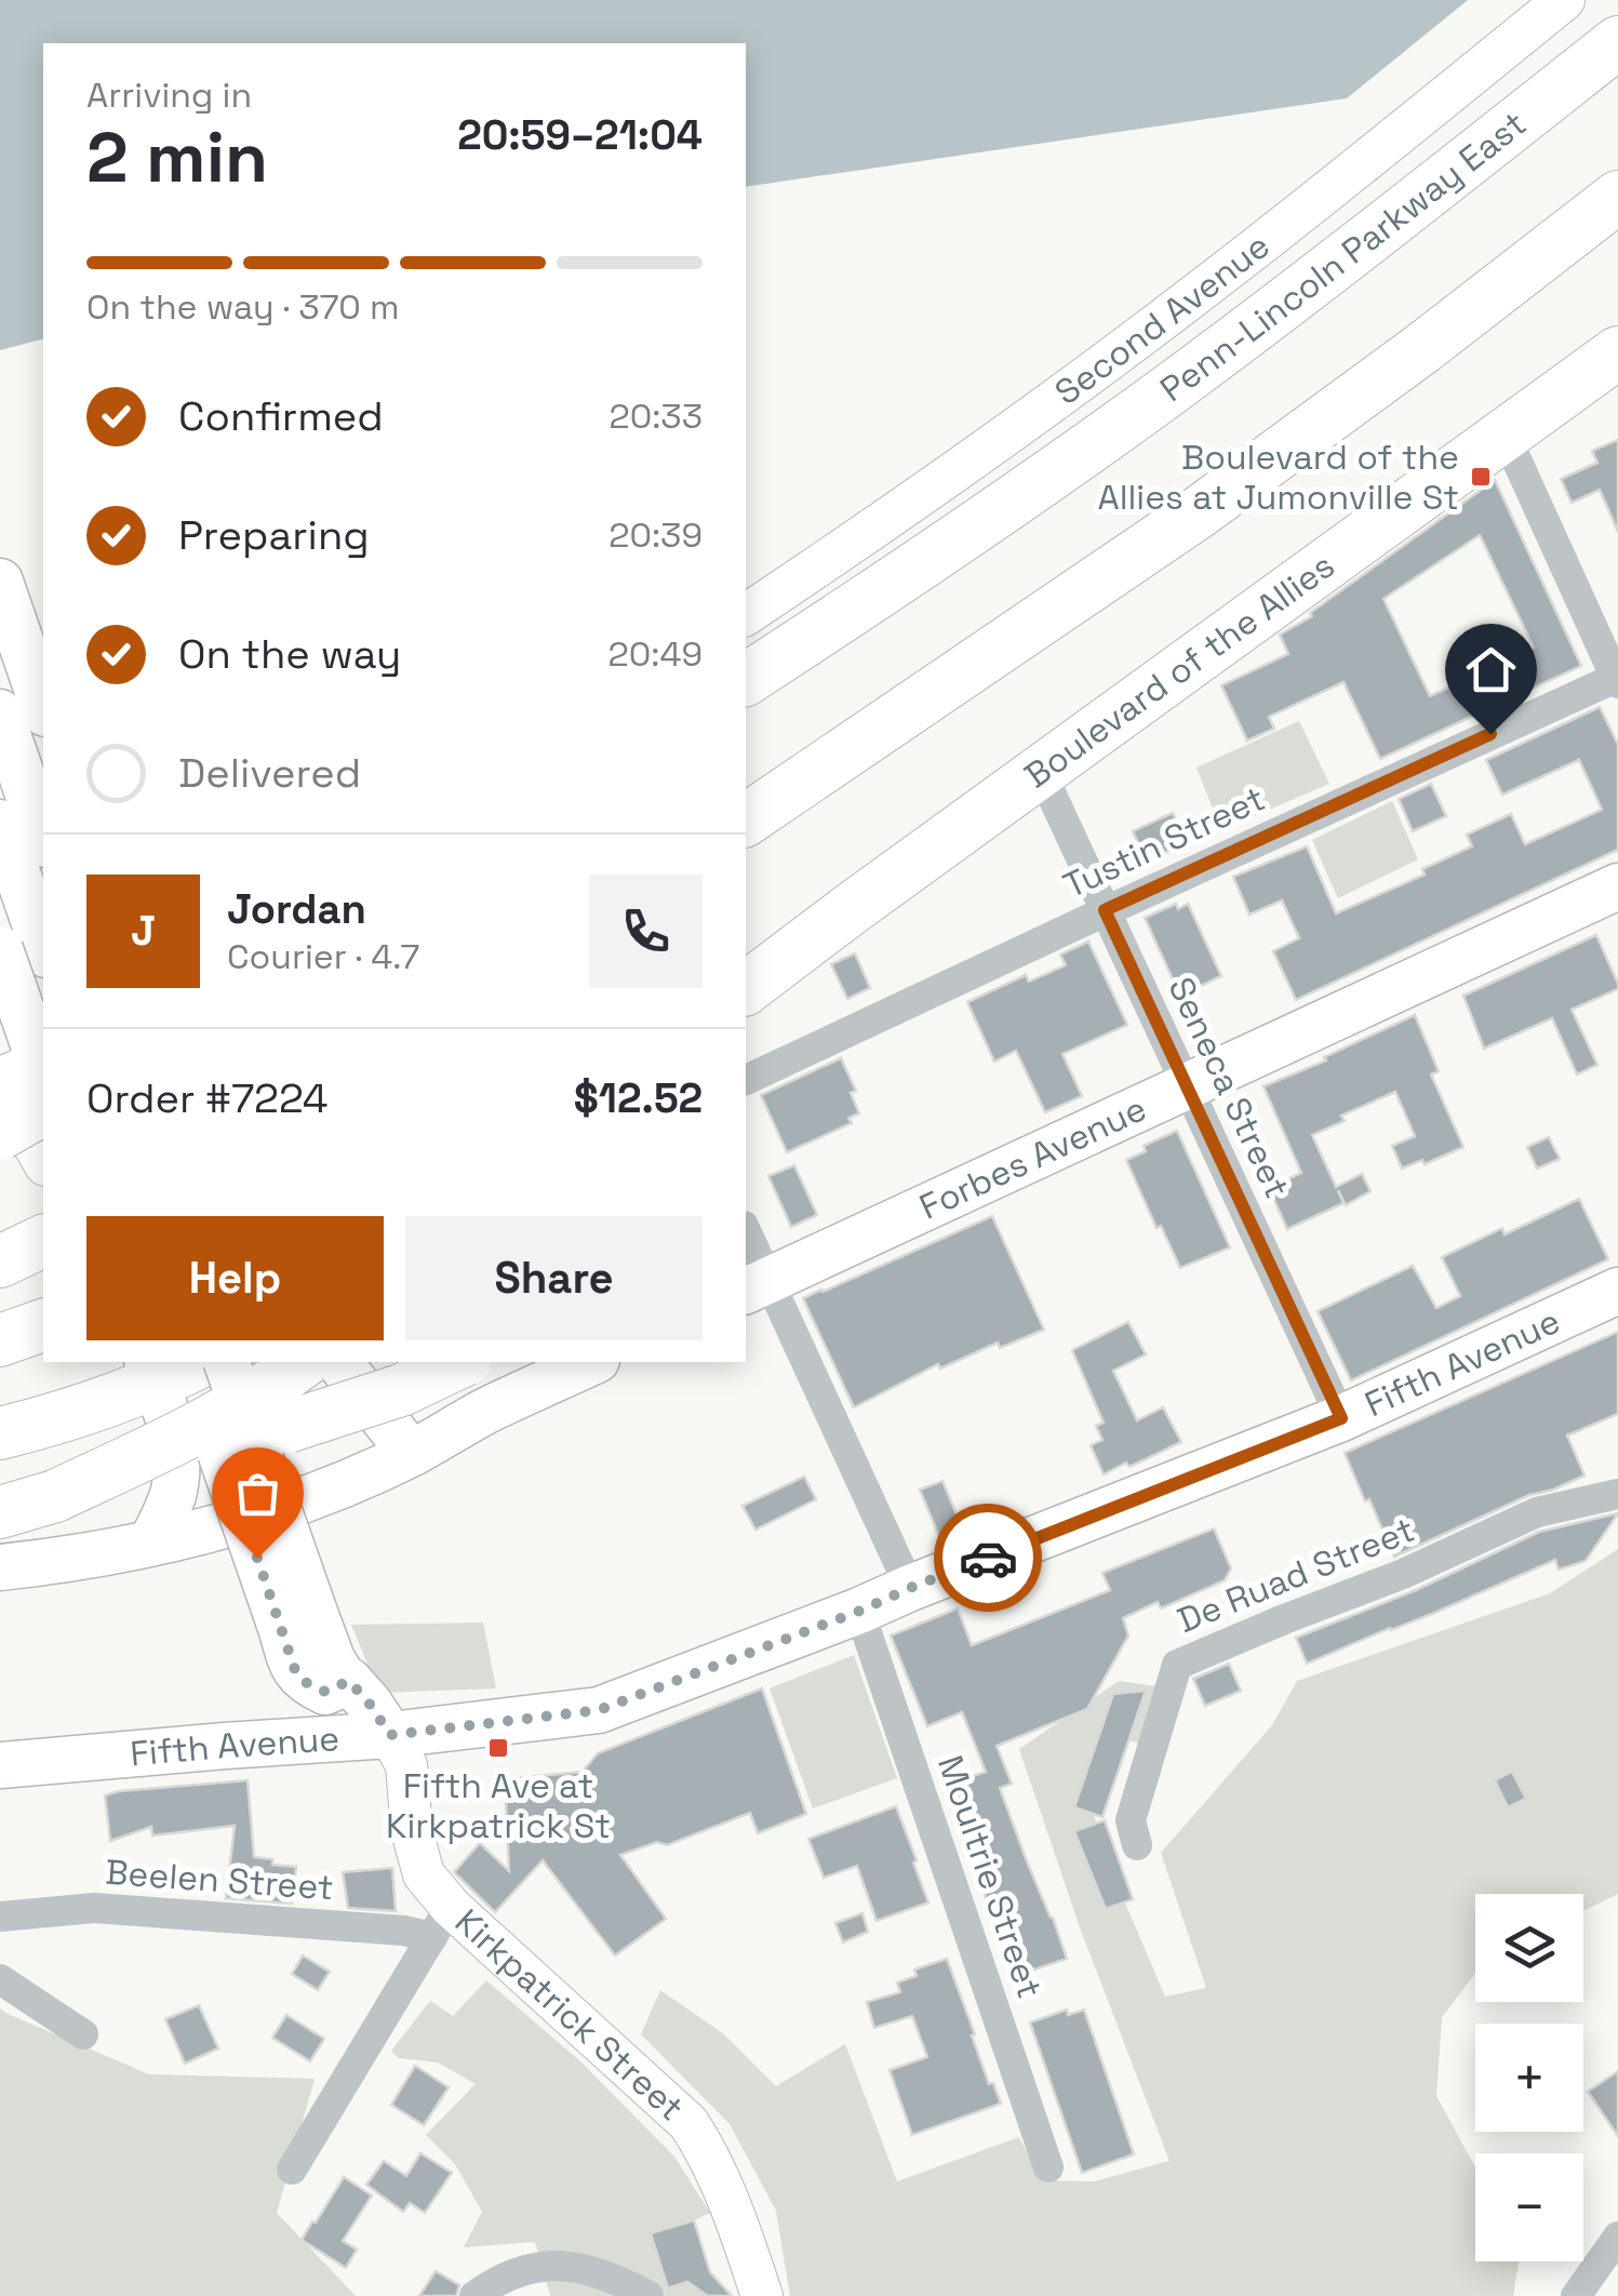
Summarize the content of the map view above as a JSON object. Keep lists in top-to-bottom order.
{
  "streets": {
    "highway": ["Penn-Lincoln Parkway East", "Boulevard of the Allies"],
    "main road": [
      "Second Avenue",
      "Forbes Avenue",
      "Fifth Avenue",
      "Kirkpatrick Street"
    ],
    "street": [
      "Tustin Street",
      "Seneca Street",
      "De Ruad Street",
      "Moultrie Street",
      "Beelen Street"
    ]
  },
  "crossings": [
    ["Tustin Street", "Seneca Street"],
    ["Seneca Street", "Forbes Avenue"],
    ["Seneca Street", "Fifth Avenue"],
    ["Fifth Avenue", "Moultrie Street"],
    ["Fifth Avenue", "Kirkpatrick Street"],
    ["Beelen Street", "Kirkpatrick Street"]
  ],
  "places": {
    "transit": ["Boulevard of the Allies at Jumonville St", "Fifth Ave at Kirkpatrick St"]
  },
  "page": {
    "heading": ["2 min", "Arriving in", "20:59–21:04"],
    "panel": [
      "Jordan",
      "Courier · 4.7",
      "Order #7224",
      "$12.52"
    ],
    "bar": "On the way · 370 m",
    "list": [
      ["Confirmed", "20:33"],
      ["Preparing", "20:39"],
      ["On the way", "20:49"],
      "Delivered"
    ],
    "round": "J",
    "buttons": ["Help", "Share"],
    "map_buttons": ["+", "−"]
  }
}
